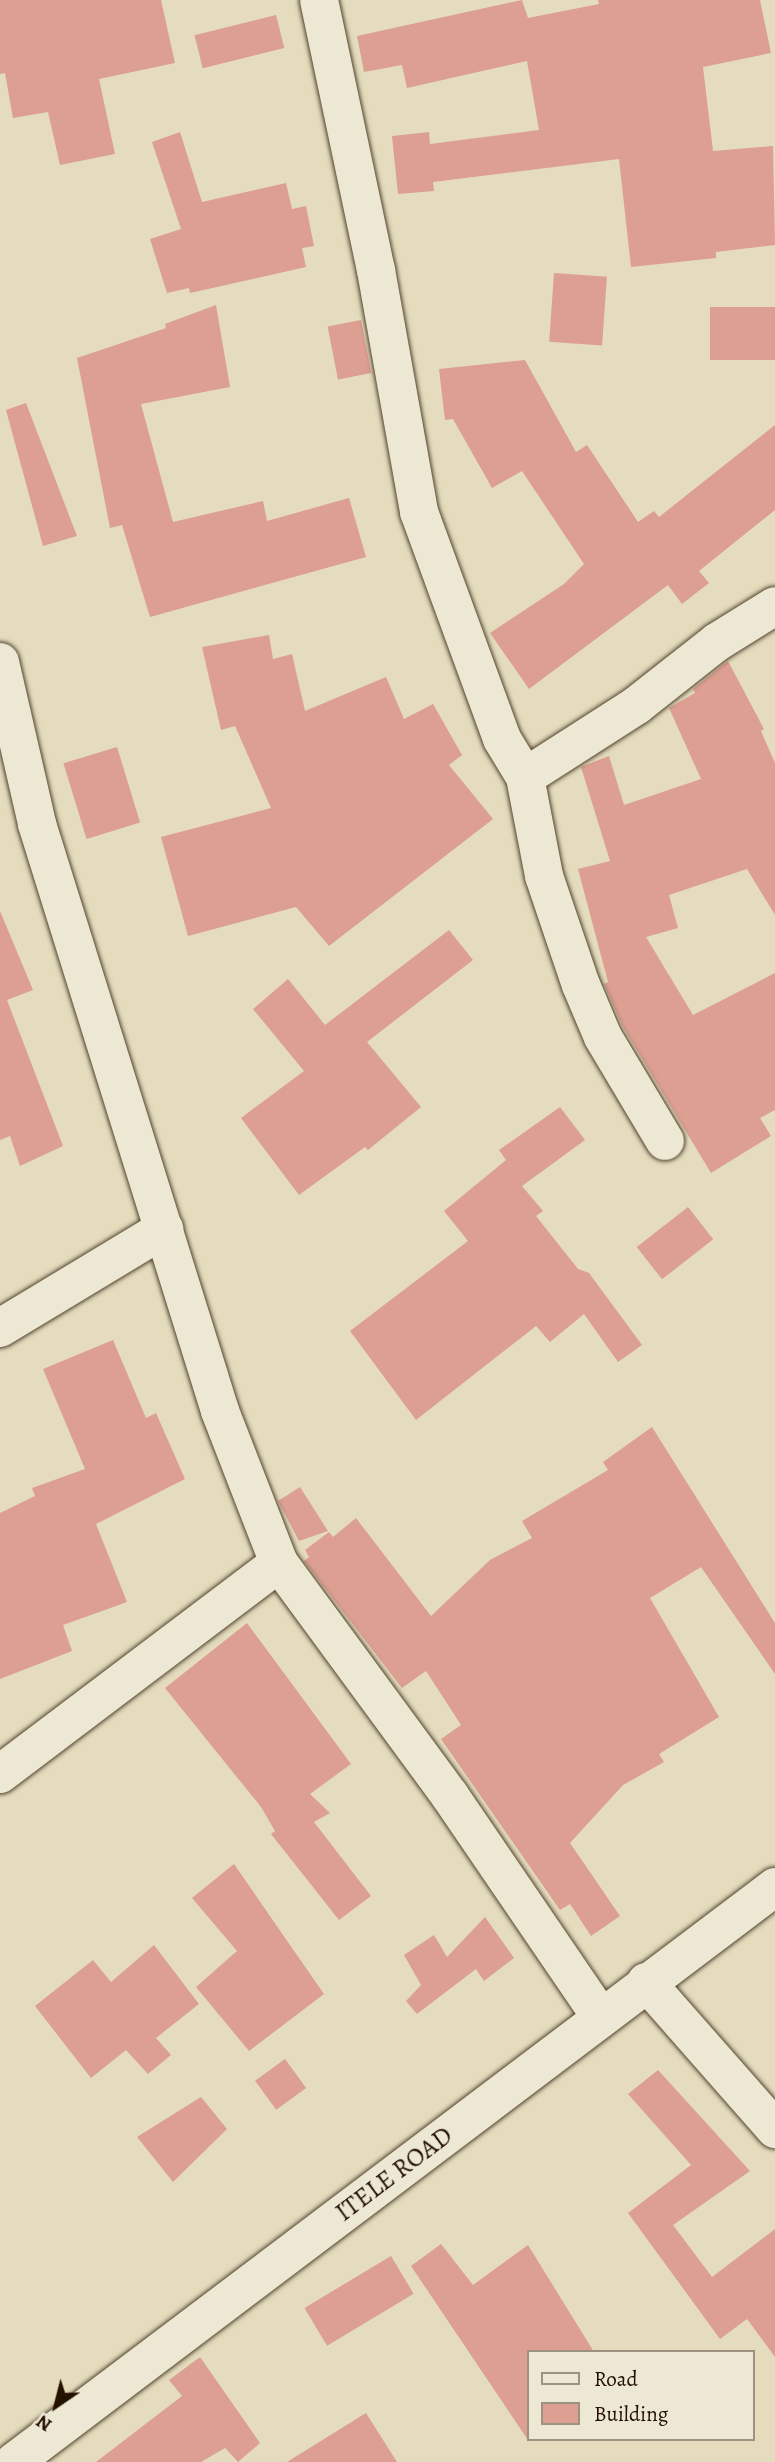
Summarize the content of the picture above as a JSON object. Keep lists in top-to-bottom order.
{
  "streets": {
    "street": ["ITELE ROAD"]
  },
  "legend": ["Road", "Building"],
  "north": "bottom left"
}
